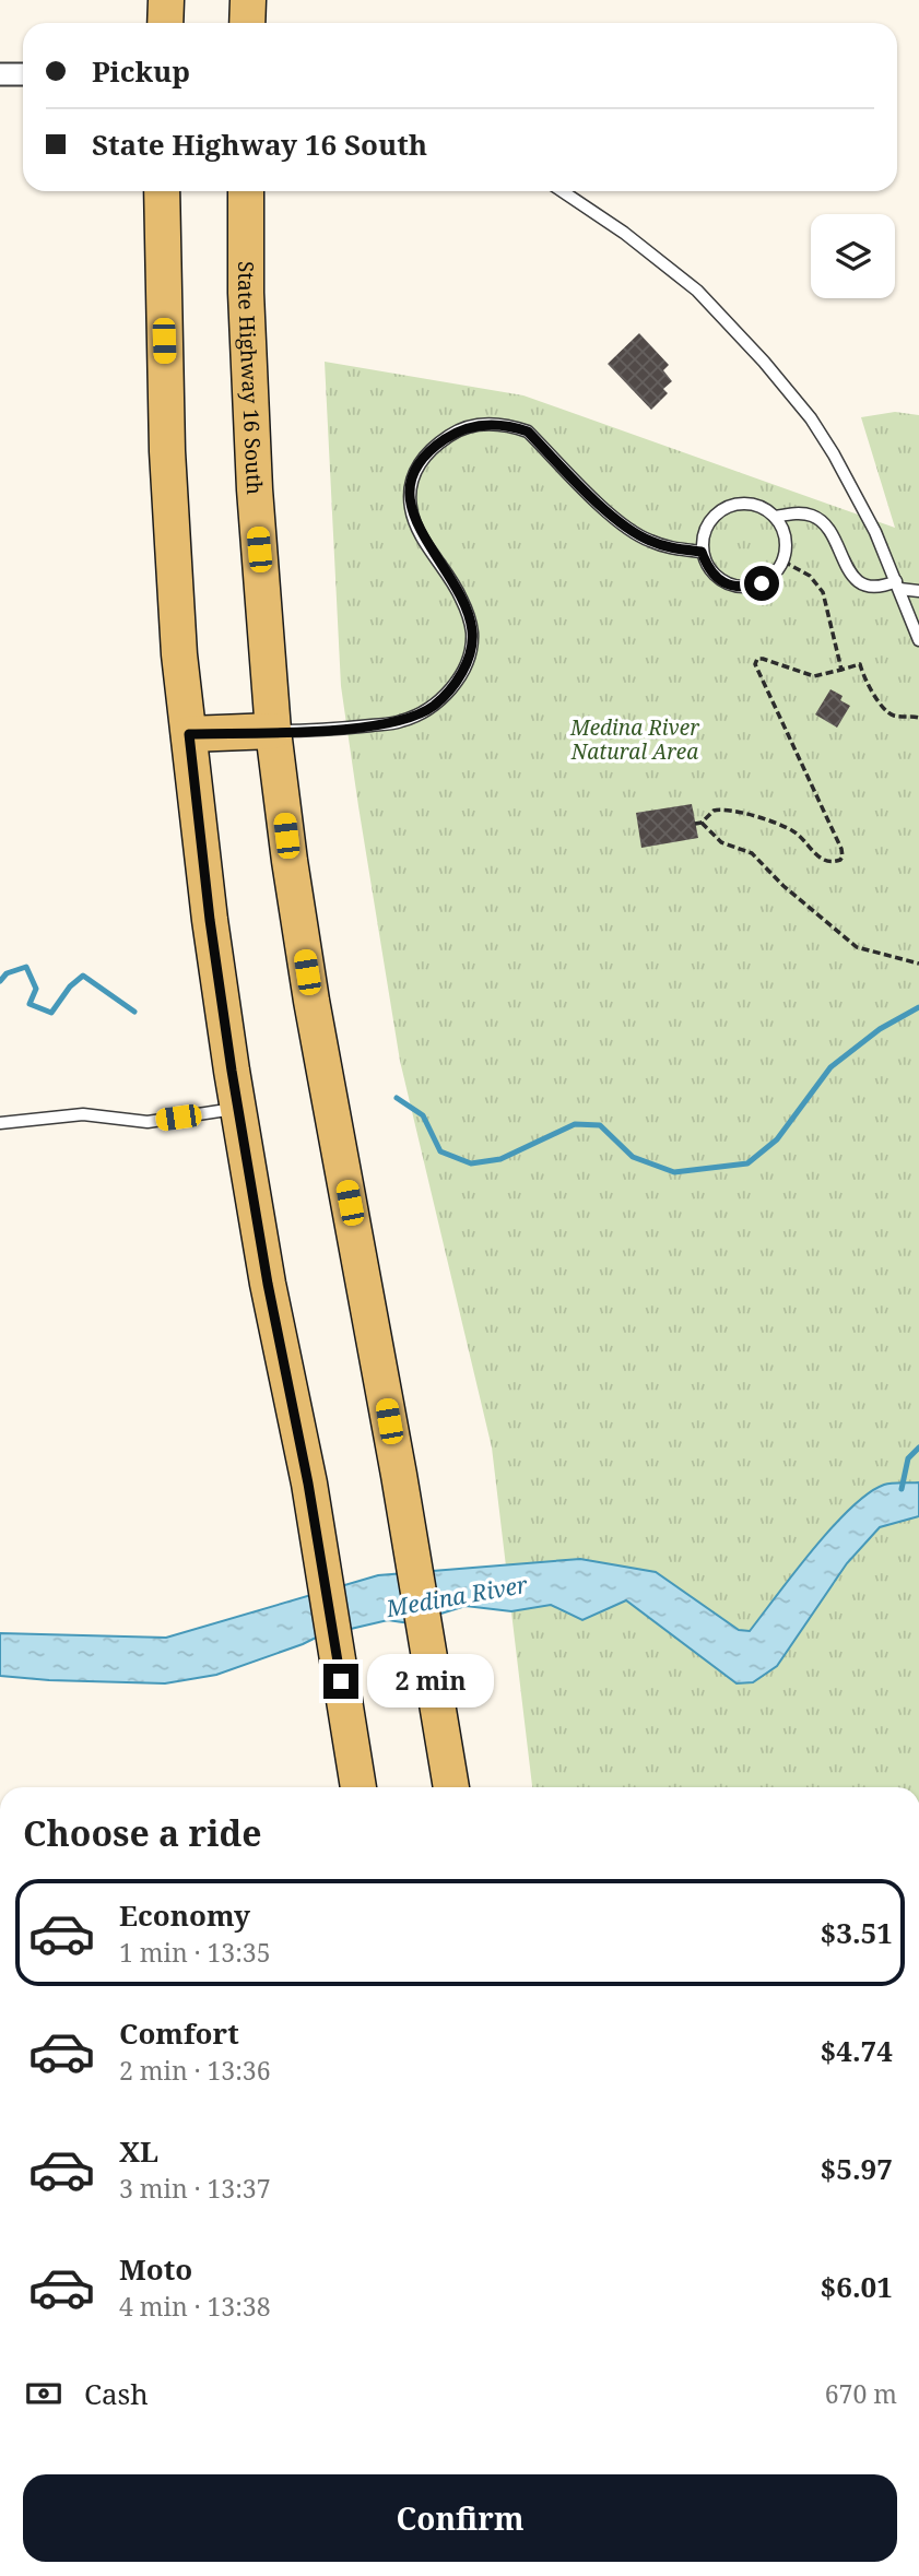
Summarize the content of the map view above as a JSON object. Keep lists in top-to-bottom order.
{
  "streets": {
    "main road": ["State Highway 16 South"]
  },
  "water": ["Medina River"],
  "parks": ["Medina River Natural Area"],
  "page": {
    "banner": ["Pickup", "State Highway 16 South"],
    "bubble": "2 min",
    "heading": "Choose a ride",
    "list": [
      {
        "name": "Economy",
        "note": "1 min · 13:35",
        "value": "$3.51"
      },
      {
        "name": "Comfort",
        "note": "2 min · 13:36",
        "value": "$4.74"
      },
      {
        "name": "XL",
        "note": "3 min · 13:37",
        "value": "$5.97"
      },
      {
        "name": "Moto",
        "note": "4 min · 13:38",
        "value": "$6.01"
      }
    ],
    "pay": ["Cash", "670 m"],
    "buttons": "Confirm"
  }
}
